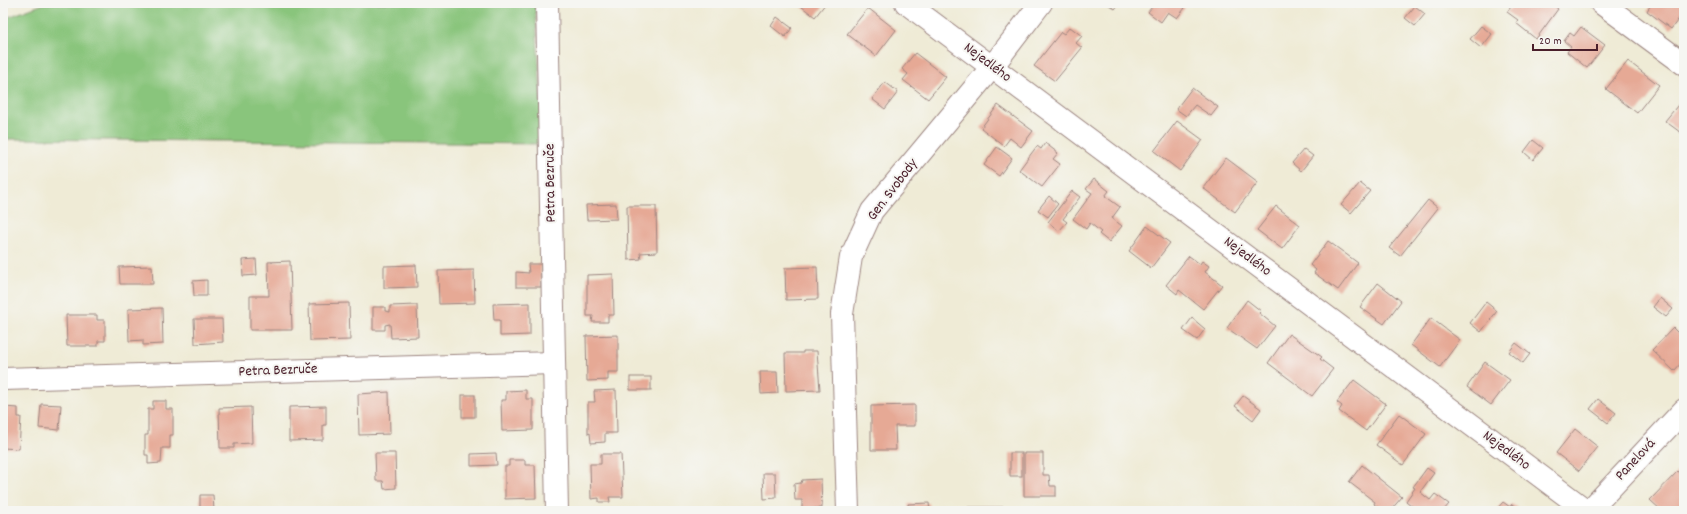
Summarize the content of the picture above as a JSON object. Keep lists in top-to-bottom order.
{
  "streets": {
    "street": [
      "Nejedlého",
      "Petra Bezruče",
      "Gen. Svobody",
      "Panelová"
    ]
  },
  "crossings": [
    ["Nejedlého", "Gen. Svobody"],
    ["Nejedlého", "Panelová"]
  ],
  "scale_bar": "20 m"
}
